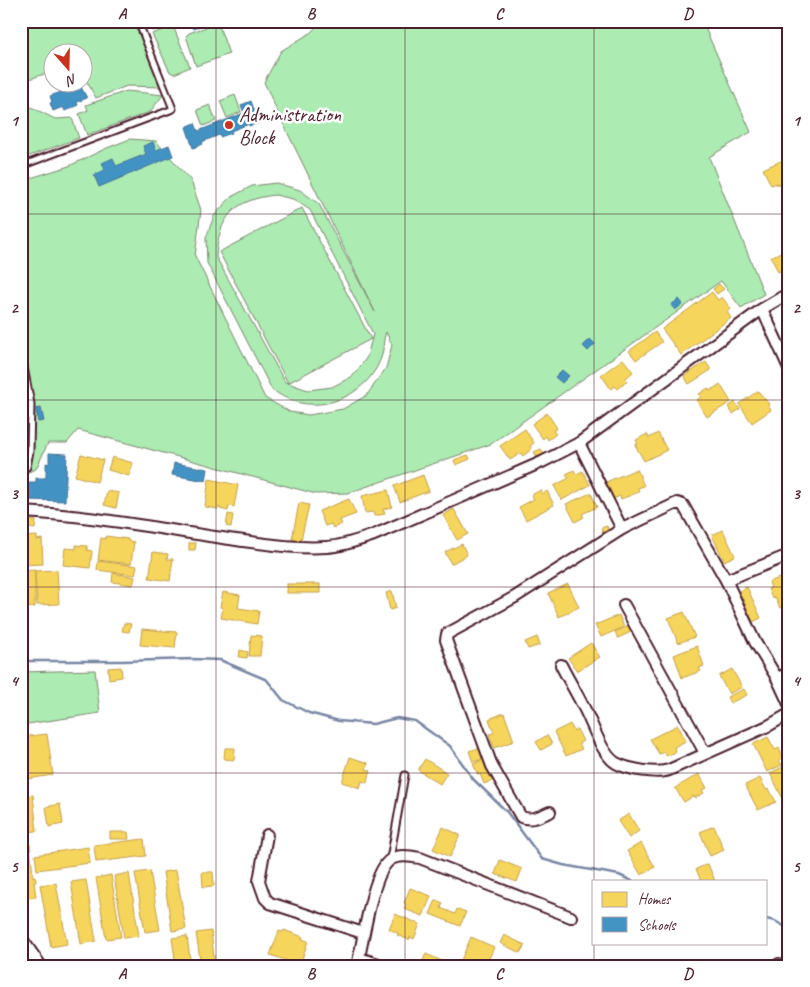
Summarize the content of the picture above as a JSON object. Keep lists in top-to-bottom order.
{
  "places": ["Administration Block"],
  "legend": ["Homes", "Schools"],
  "north": "bottom",
  "grid": {
    "columns": [
      "A",
      "B",
      "C",
      "D"
    ],
    "rows": [
      "1",
      "2",
      "3",
      "4",
      "5"
    ]
  }
}
